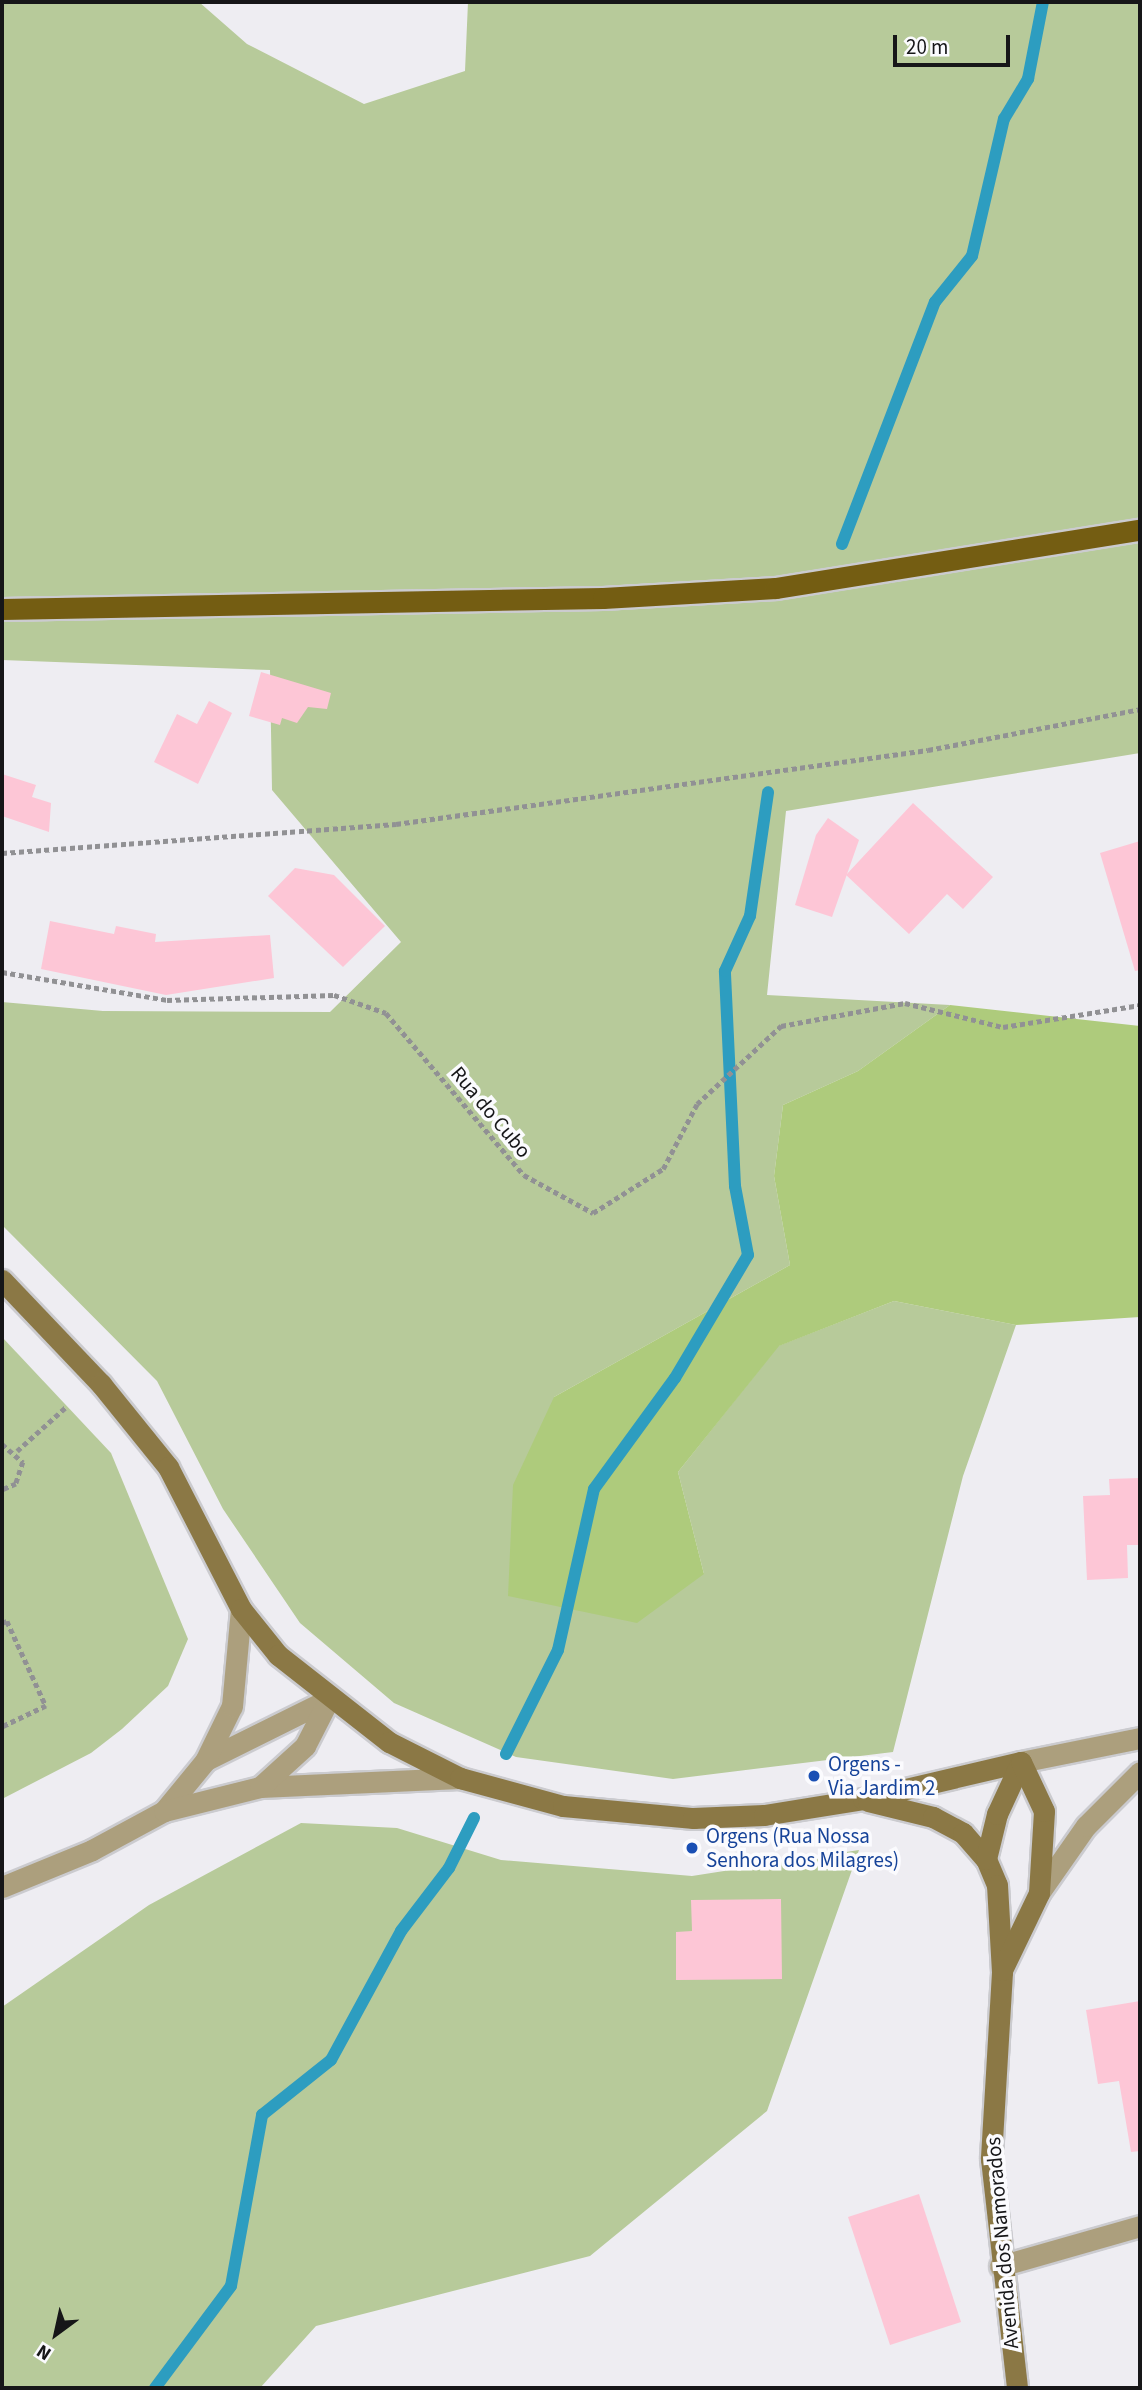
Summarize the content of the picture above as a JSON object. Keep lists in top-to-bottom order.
{
  "streets": {
    "street": ["Avenida dos Namorados"],
    "path": ["Rua do Cubo"]
  },
  "places": ["Orgens - Via Jardim 2", "Orgens (Rua Nossa Senhora dos Milagres)"],
  "scale_bar": "20 m",
  "north": "bottom left"
}
